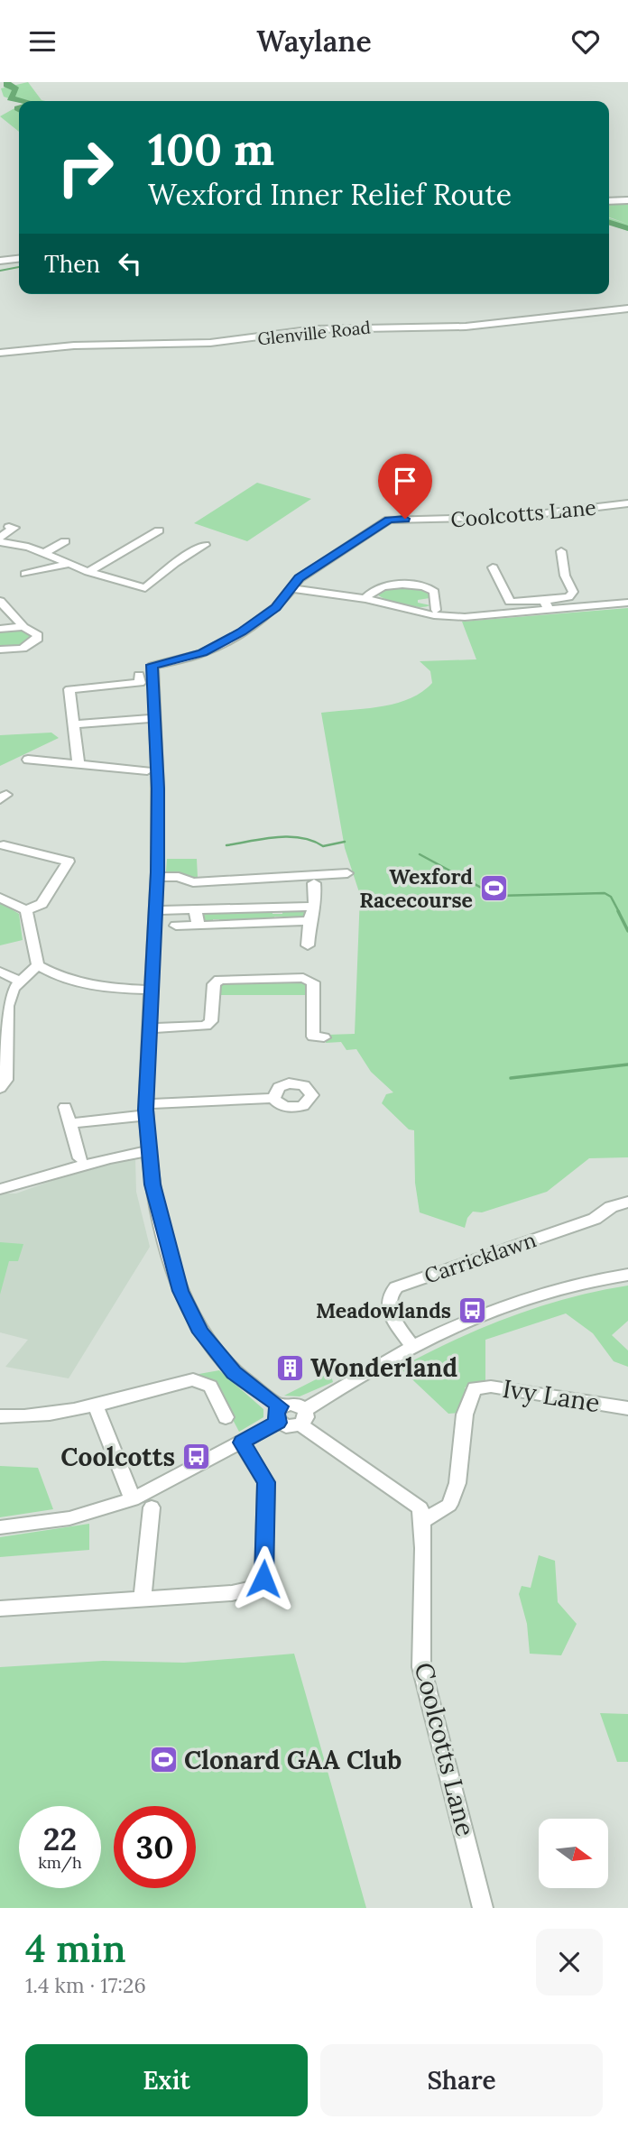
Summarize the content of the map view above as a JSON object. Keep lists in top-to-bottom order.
{
  "streets": {
    "street": [
      "Glenville Road",
      "Coolcotts Lane",
      "Carricklawn",
      "Ivy Lane"
    ]
  },
  "crossings": [
    ["Coolcotts Lane", "Ivy Lane"]
  ],
  "places": {
    "sports": ["Wexford Racecourse", "Clonard GAA Club"],
    "bus stop": ["Meadowlands", "Coolcotts"],
    "building": ["Wonderland"]
  },
  "north": "right",
  "page": {
    "header": "Waylane",
    "turn": ["100 m", "Wexford Inner Relief Route"],
    "then": "Then",
    "speed": "22 km/h",
    "limit": "30",
    "heading": ["4 min", "1.4 km · 17:26"],
    "buttons": ["Exit", "Share"]
  }
}
